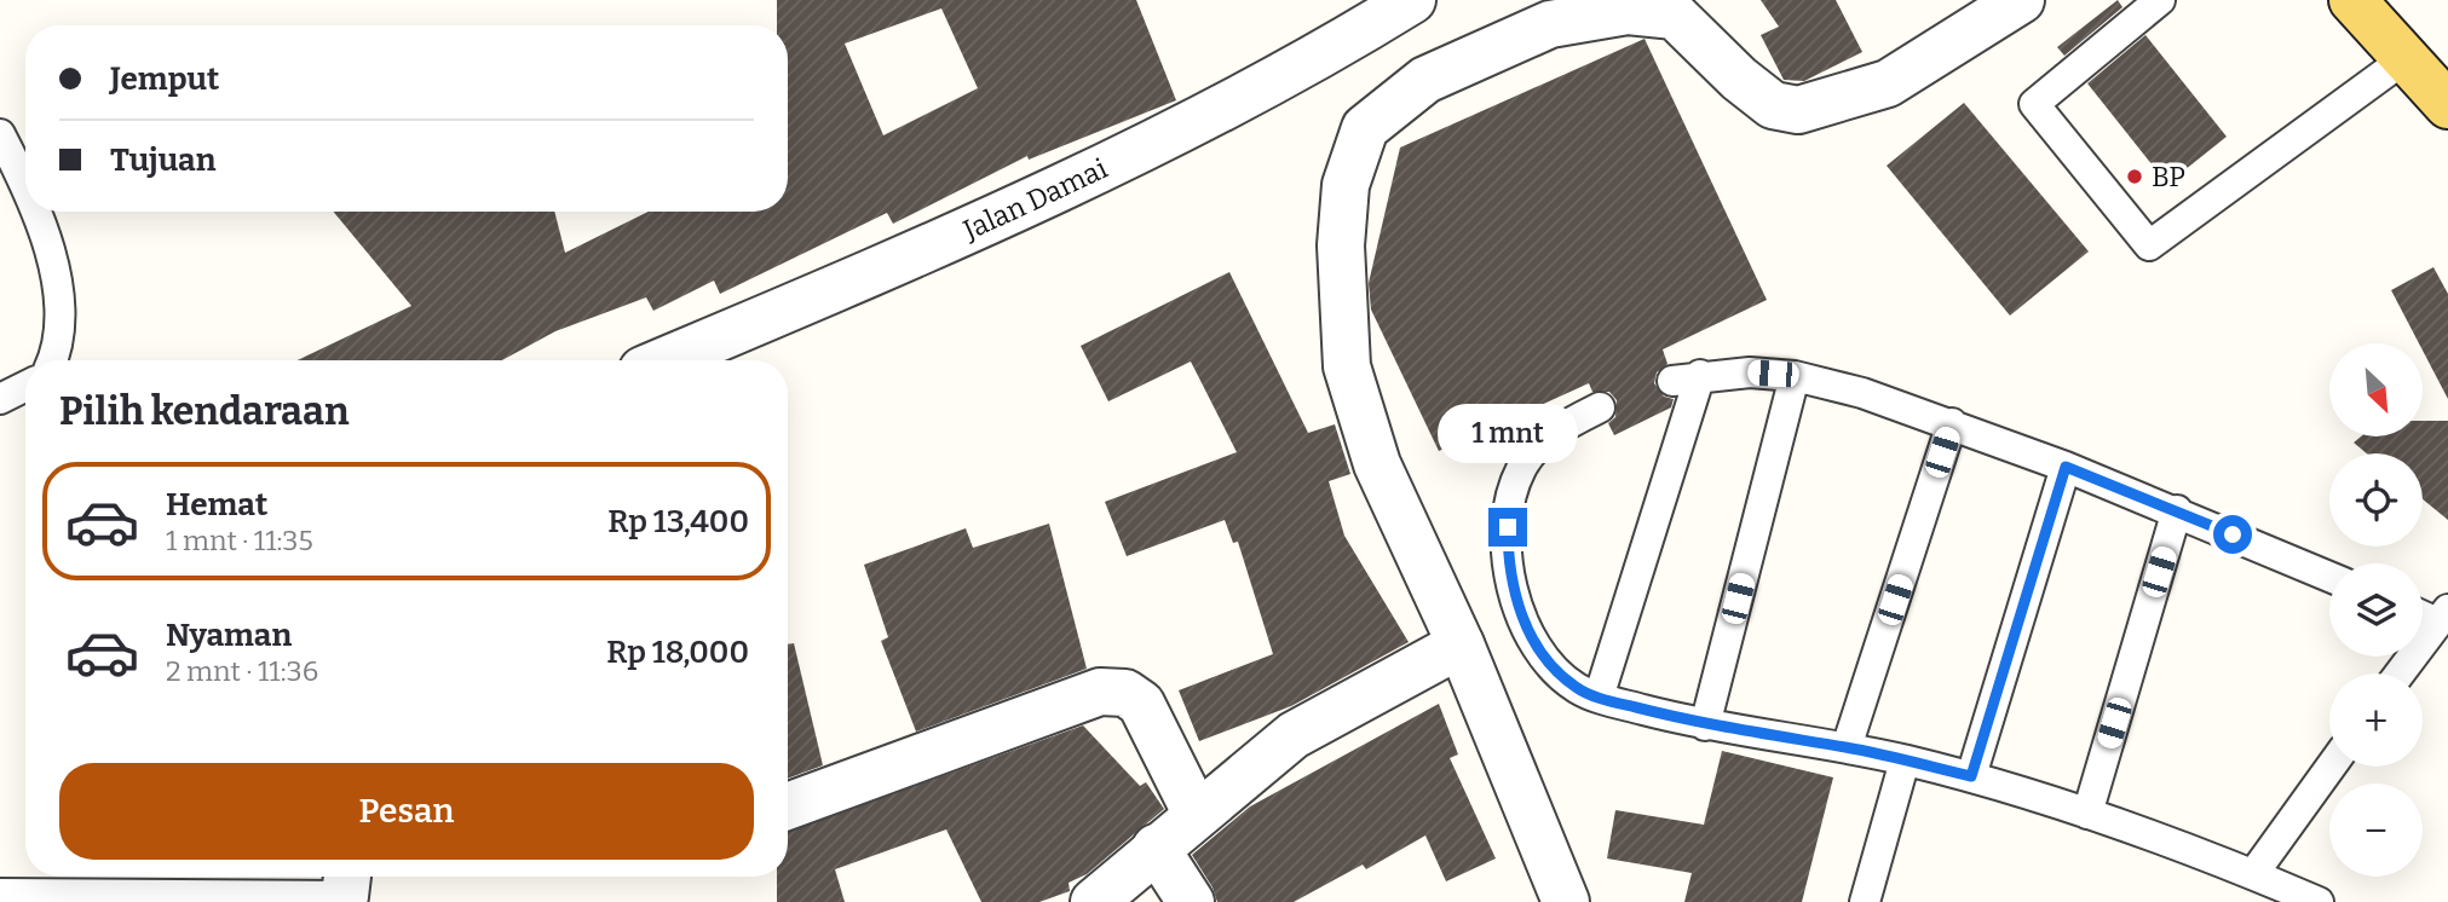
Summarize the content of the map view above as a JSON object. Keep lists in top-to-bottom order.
{
  "streets": {
    "street": ["Jalan Damai"]
  },
  "places": ["BP"],
  "north": "bottom right",
  "page": {
    "banner": ["Jemput", "Tujuan"],
    "map_buttons": ["+", "−"],
    "heading": "Pilih kendaraan",
    "bubble": "1 mnt",
    "list": [
      {
        "name": "Hemat",
        "note": "1 mnt · 11:35",
        "value": "Rp 13,400"
      },
      {
        "name": "Nyaman",
        "note": "2 mnt · 11:36",
        "value": "Rp 18,000"
      }
    ],
    "buttons": "Pesan"
  }
}
